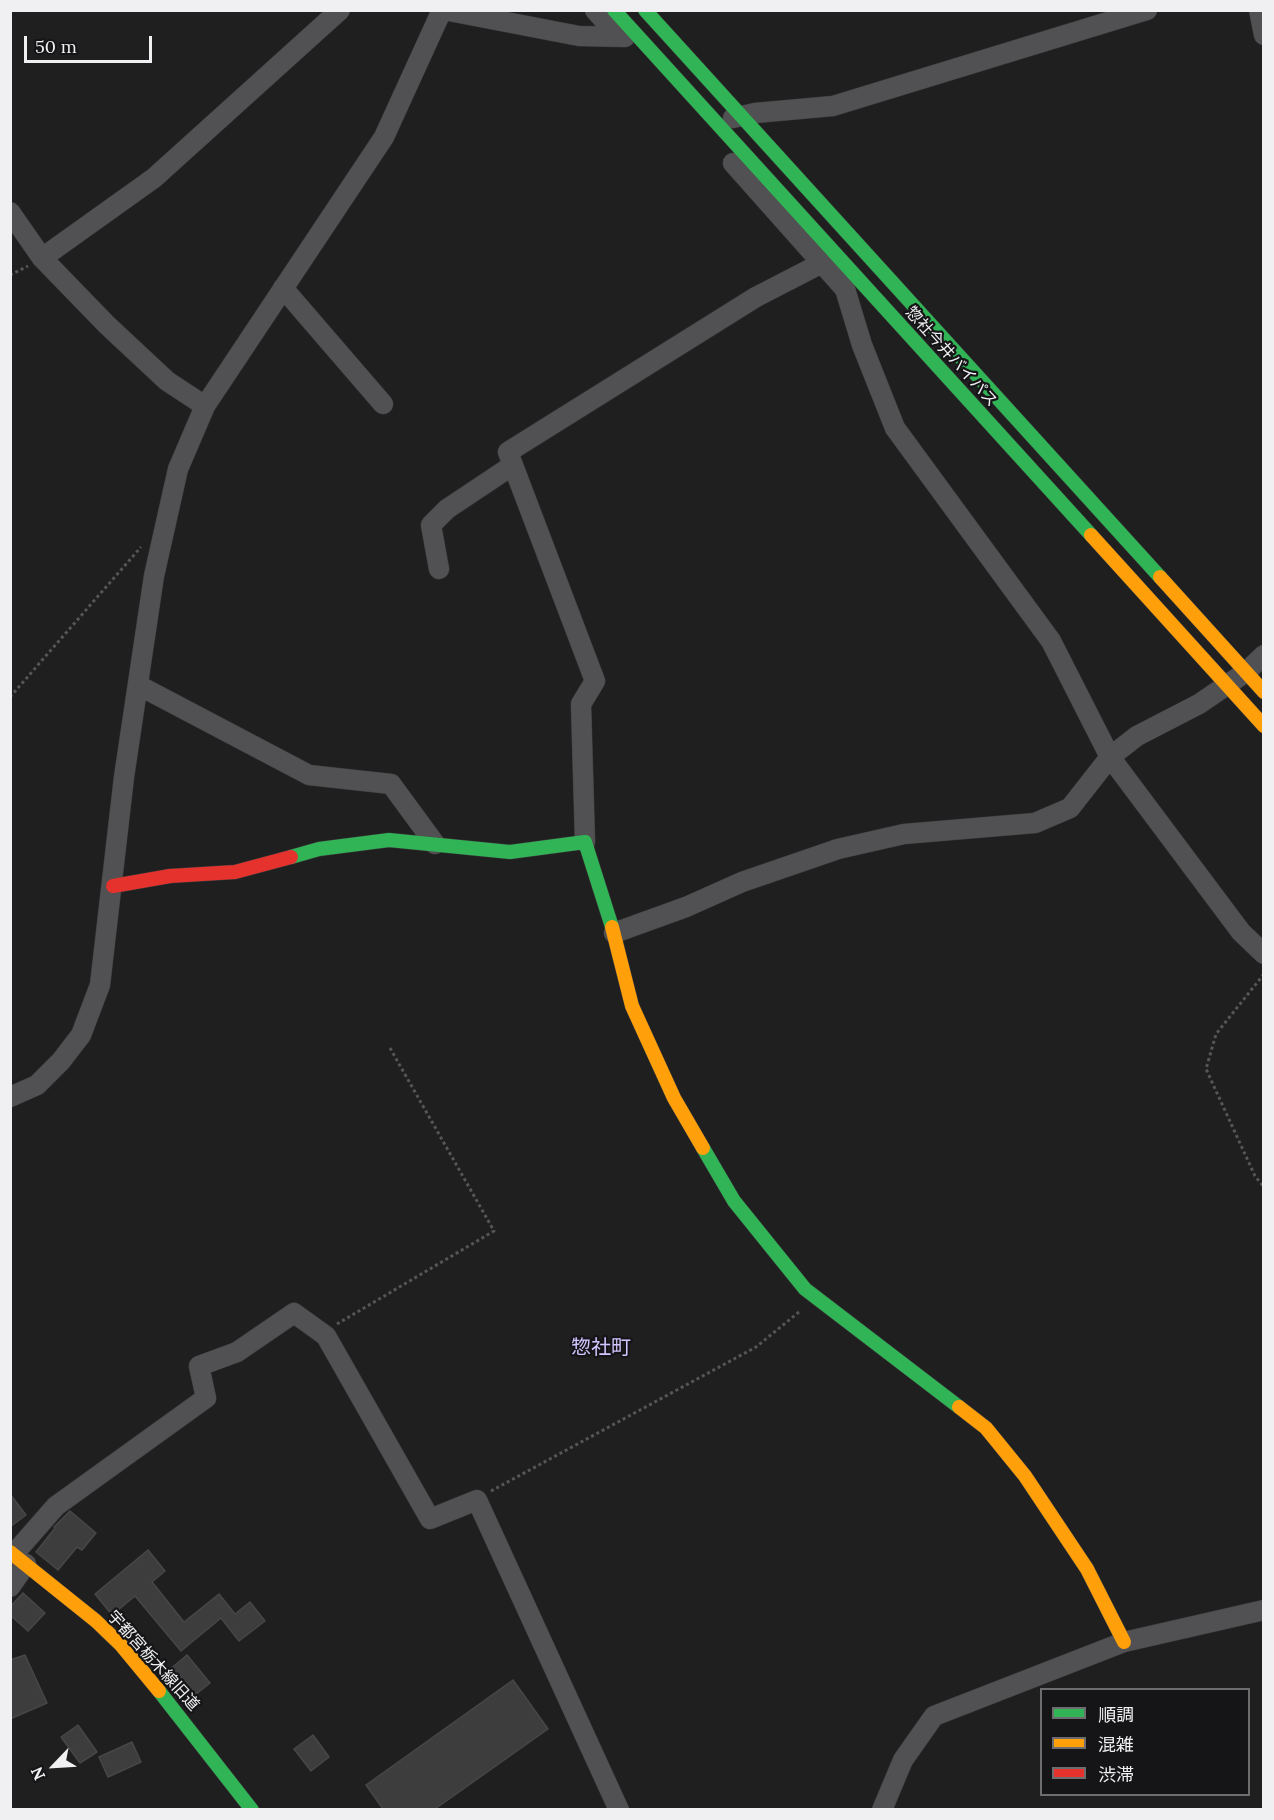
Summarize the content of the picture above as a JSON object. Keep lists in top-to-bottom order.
{
  "streets": {
    "main road": ["惣社今井バイパス", "宇都宮栃木線旧道"]
  },
  "districts": ["惣社町"],
  "legend": ["順調", "混雑", "渋滞"],
  "scale_bar": "50 m",
  "north": "bottom left"
}
